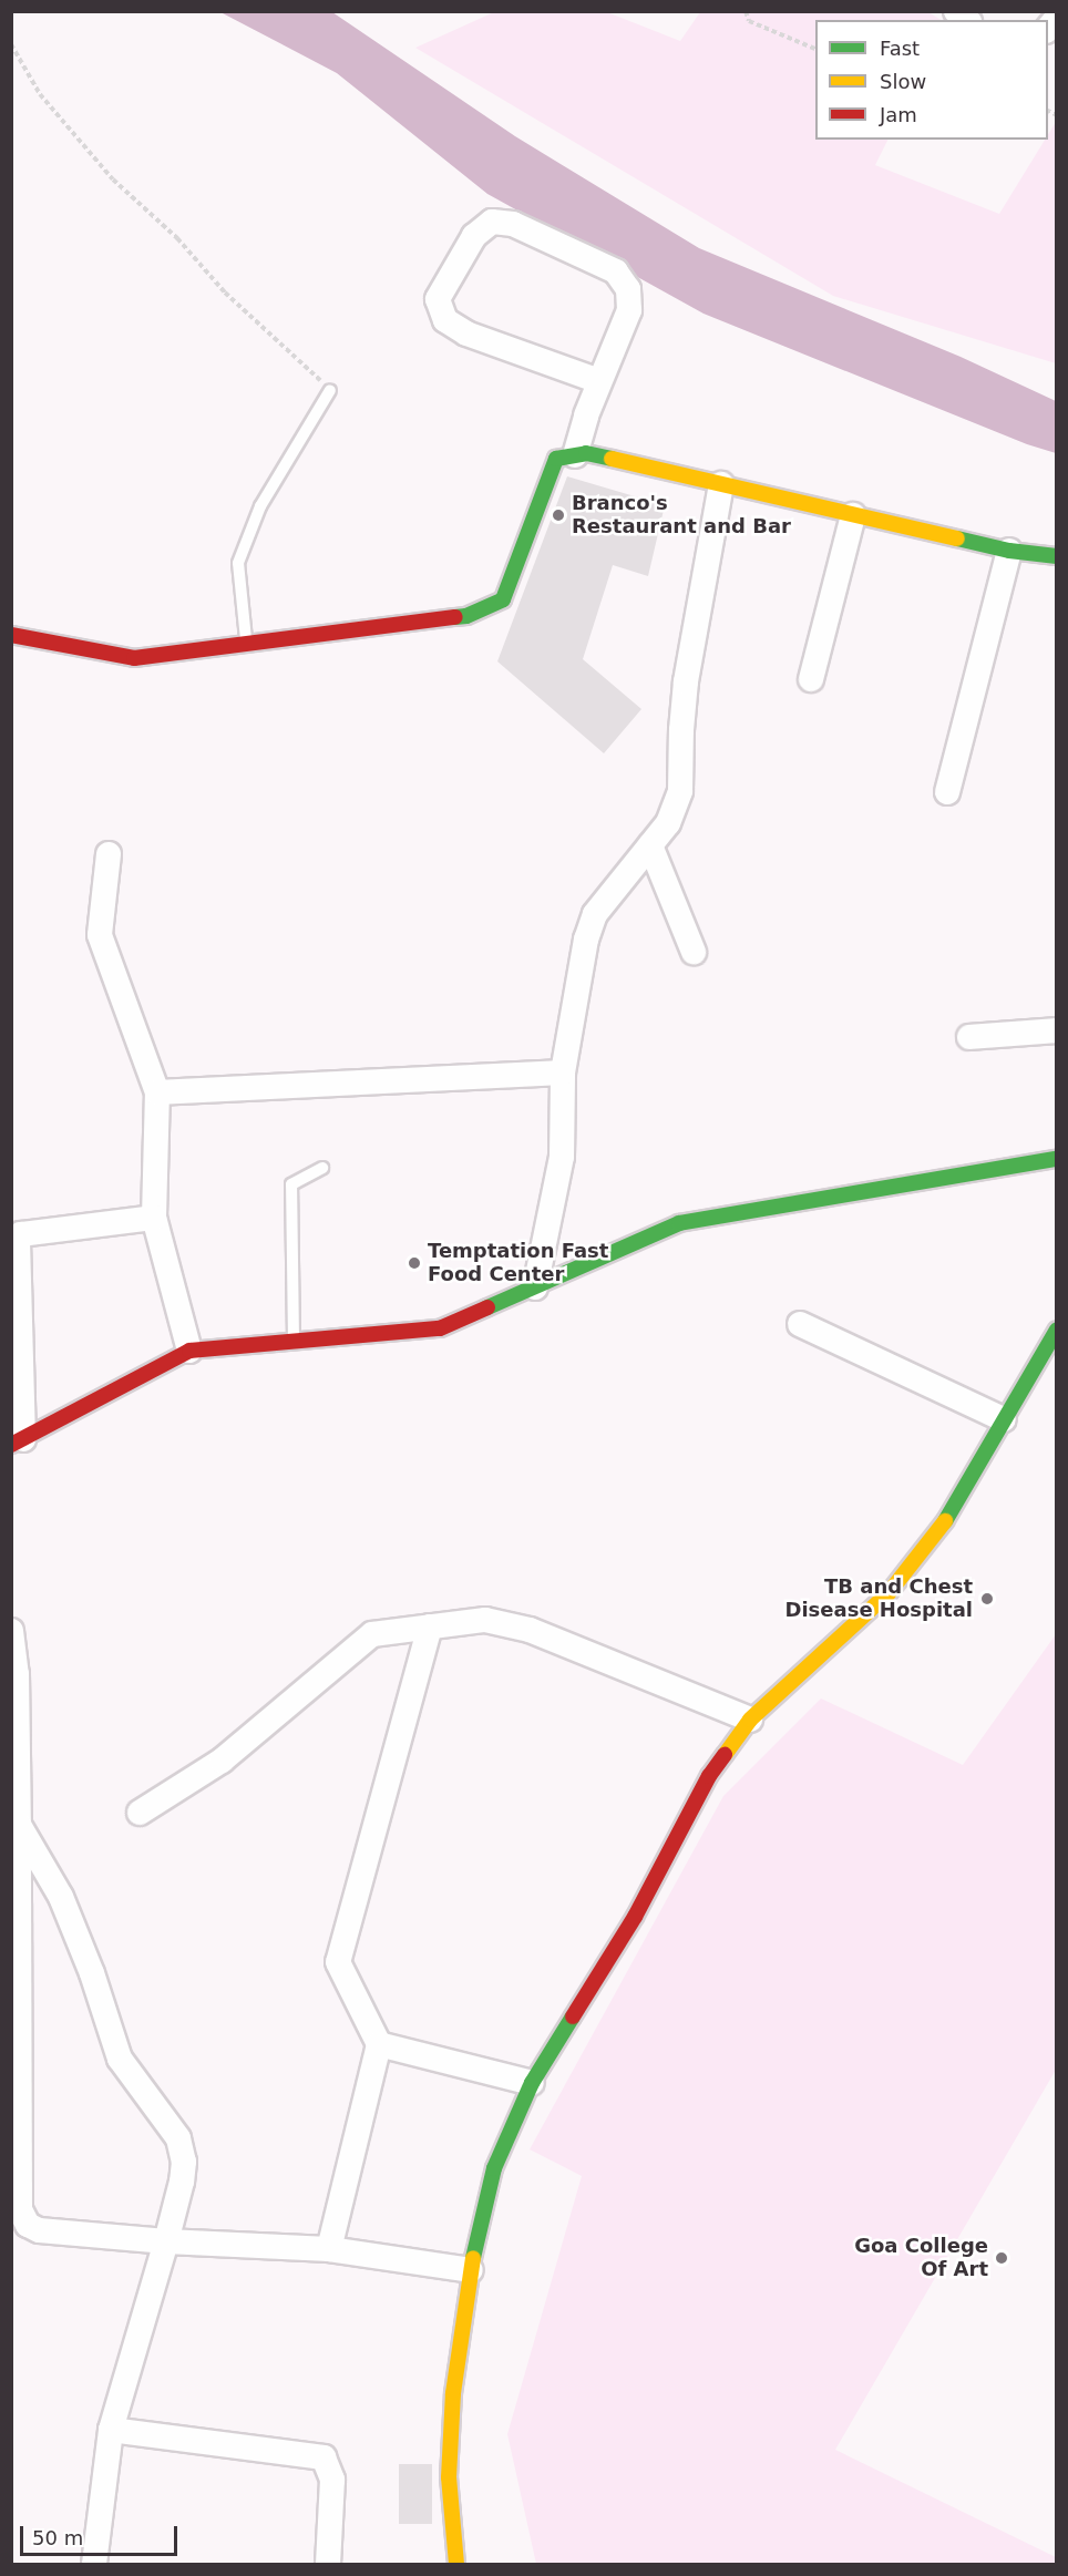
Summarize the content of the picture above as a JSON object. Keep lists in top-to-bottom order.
{
  "places": [
    "Branco's Restaurant and Bar",
    "Temptation Fast Food Center",
    "TB and Chest Disease Hospital",
    "Goa College Of Art"
  ],
  "legend": ["Fast", "Slow", "Jam"],
  "scale_bar": "50 m"
}
